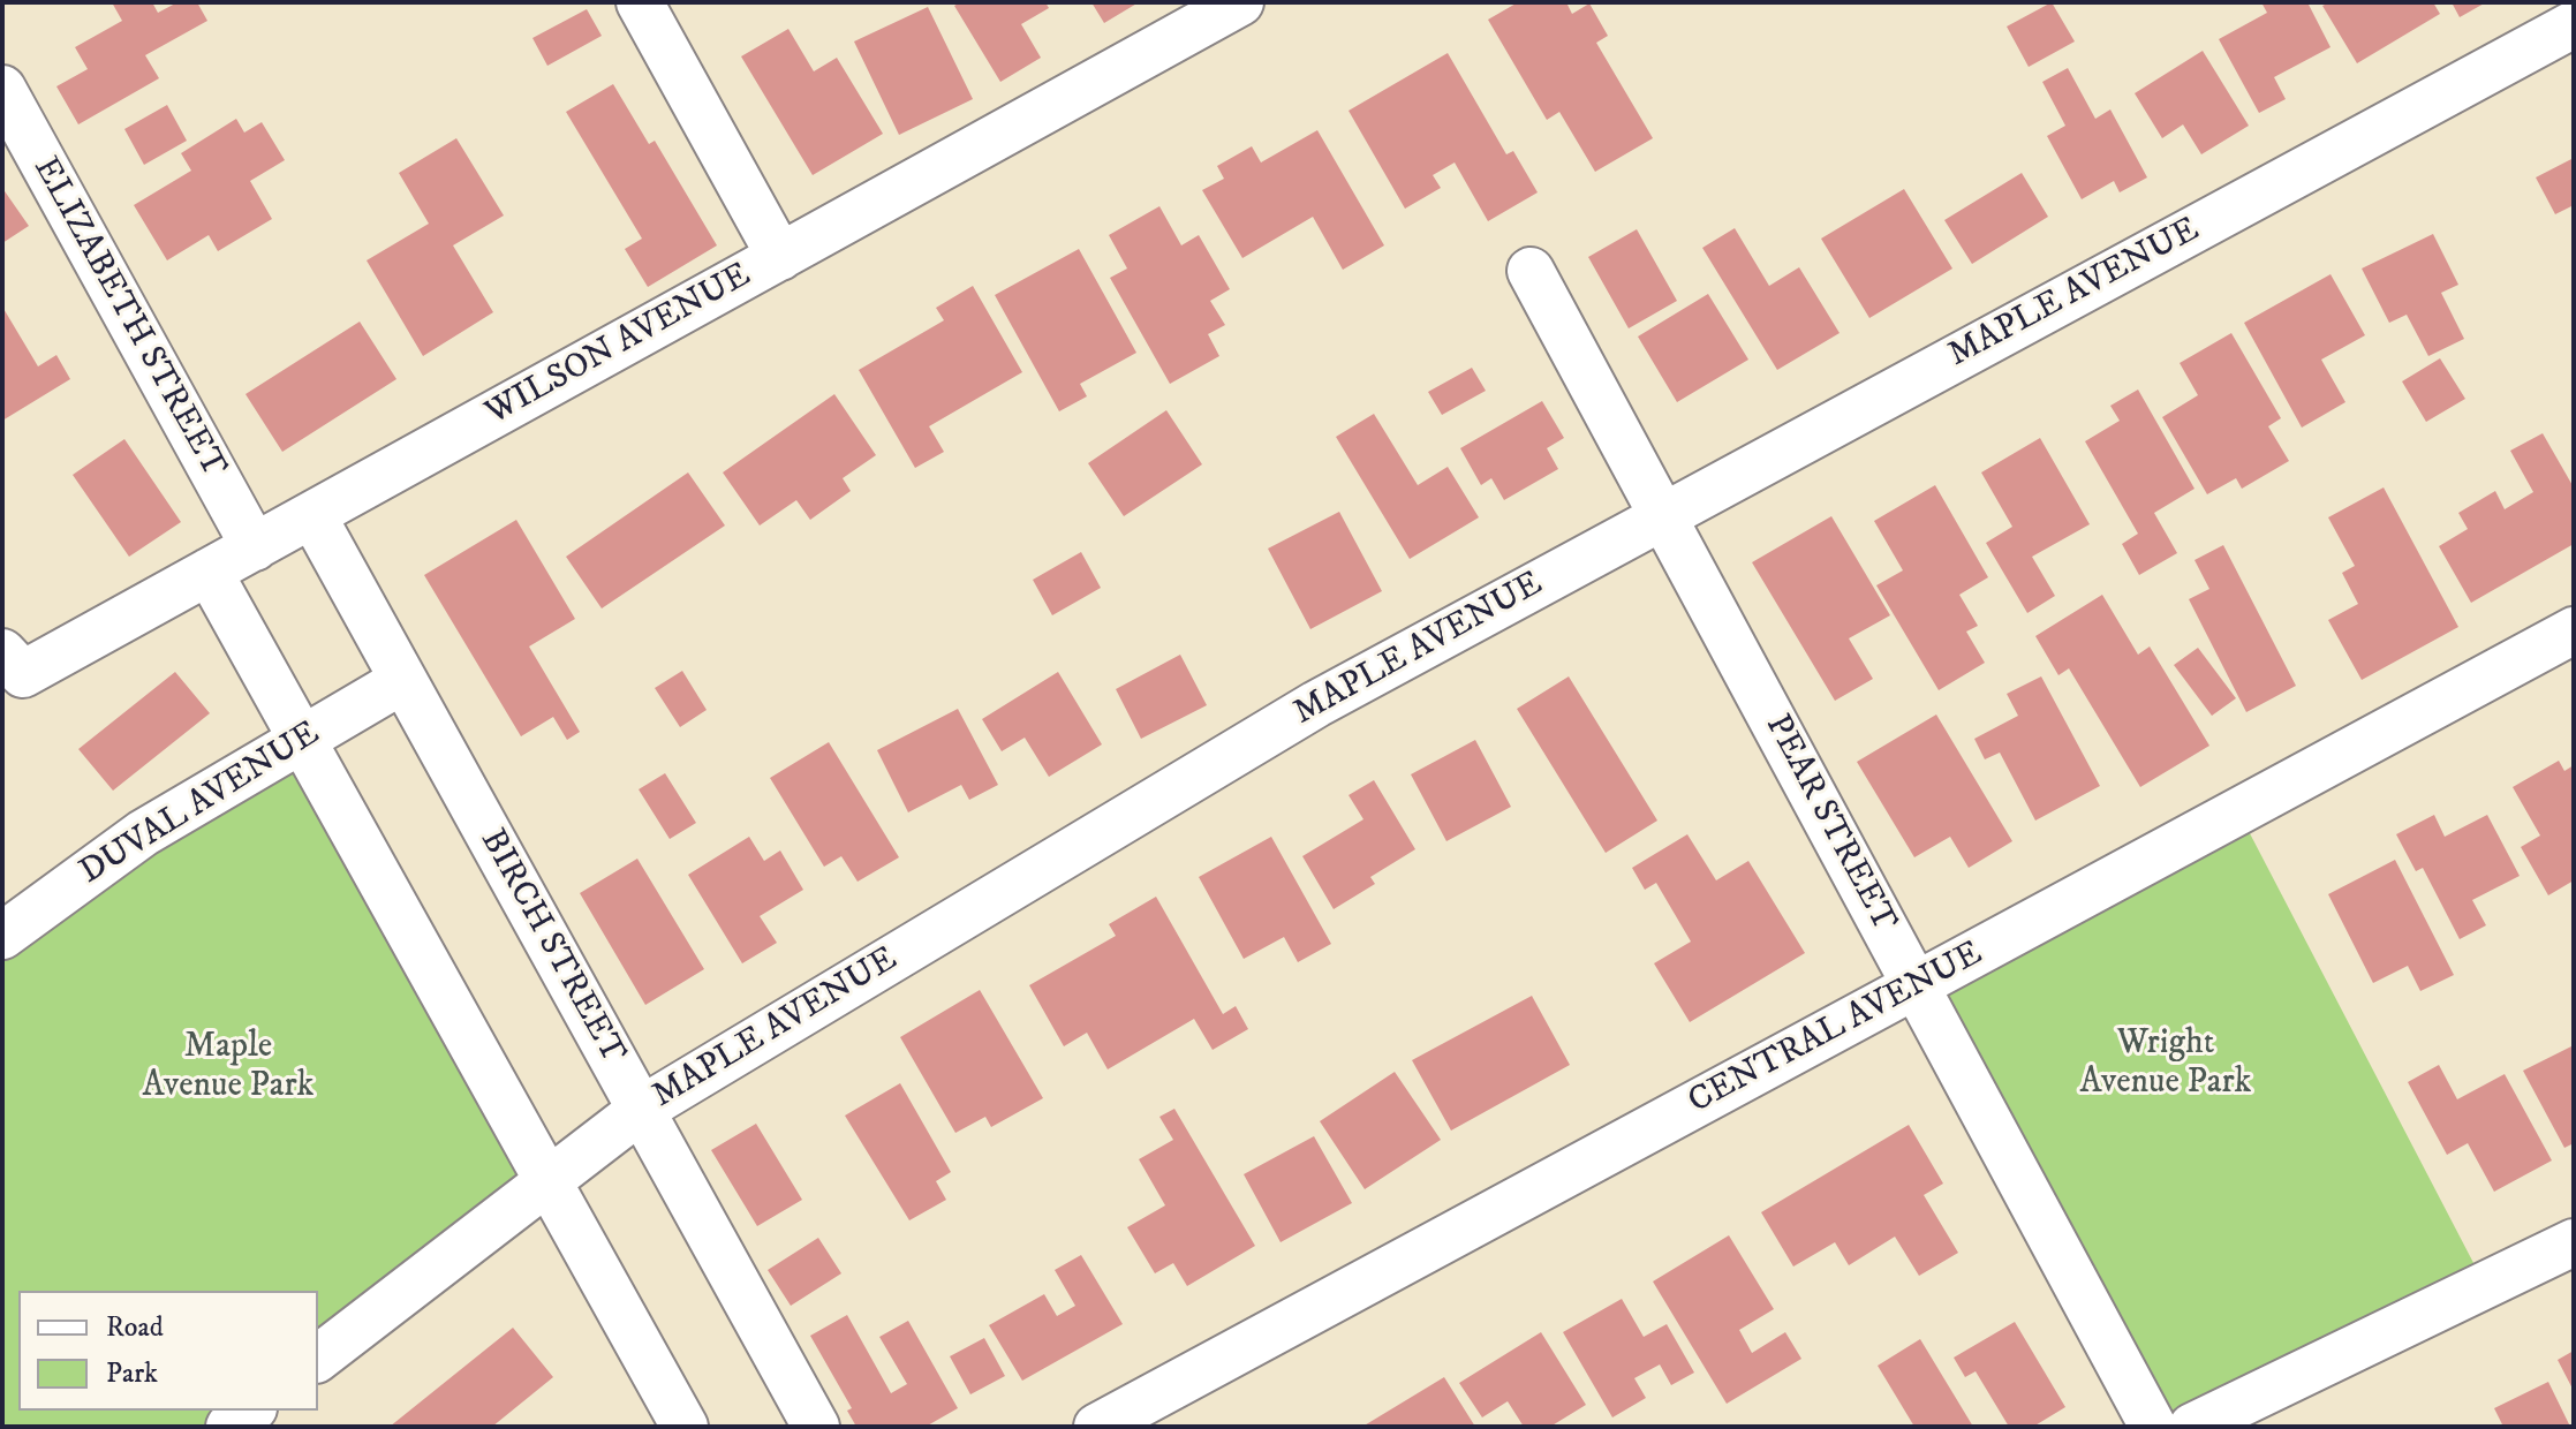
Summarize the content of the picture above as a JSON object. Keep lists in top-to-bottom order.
{
  "streets": {
    "street": [
      "MAPLE AVENUE",
      "ELIZABETH STREET",
      "WILSON AVENUE",
      "DUVAL AVENUE",
      "PEAR STREET",
      "BIRCH STREET",
      "CENTRAL AVENUE"
    ]
  },
  "crossings": [
    ["MAPLE AVENUE", "PEAR STREET"],
    ["MAPLE AVENUE", "BIRCH STREET"],
    ["ELIZABETH STREET", "WILSON AVENUE"],
    ["WILSON AVENUE", "BIRCH STREET"],
    ["DUVAL AVENUE", "BIRCH STREET"],
    ["PEAR STREET", "CENTRAL AVENUE"]
  ],
  "parks": ["Wright Avenue Park", "Maple Avenue Park"],
  "legend": ["Road", "Park"]
}
